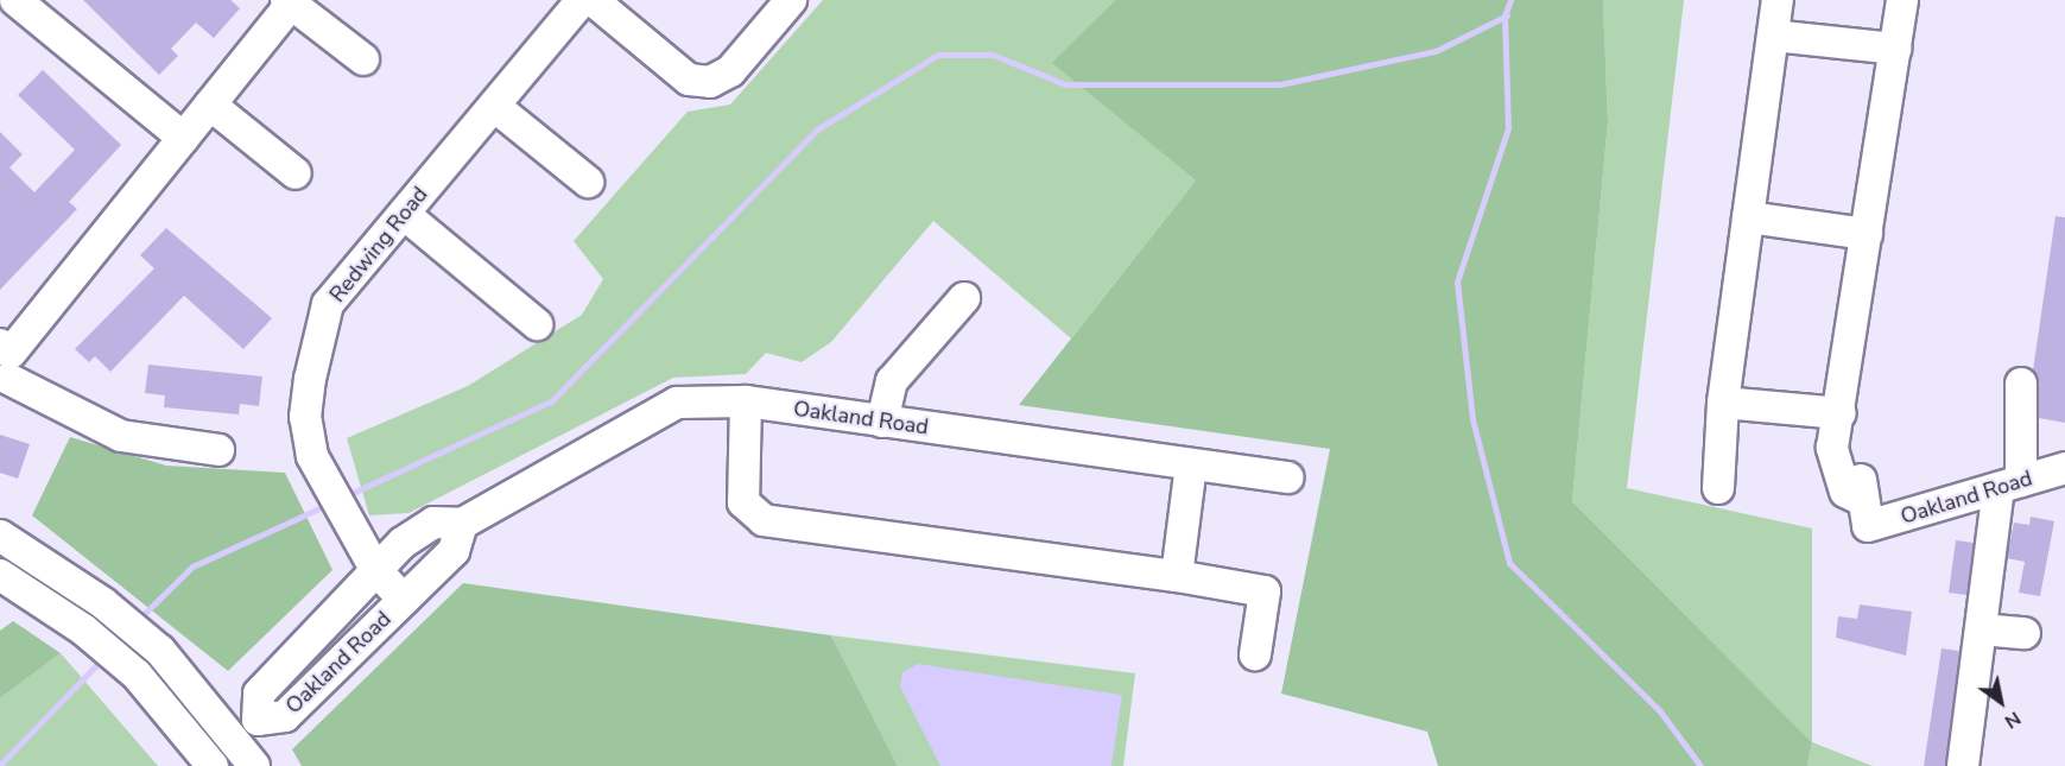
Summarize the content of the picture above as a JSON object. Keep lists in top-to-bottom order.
{
  "streets": {
    "street": ["Redwing Road", "Oakland Road"]
  },
  "crossings": [
    ["Redwing Road", "Oakland Road"]
  ],
  "north": "bottom right"
}
